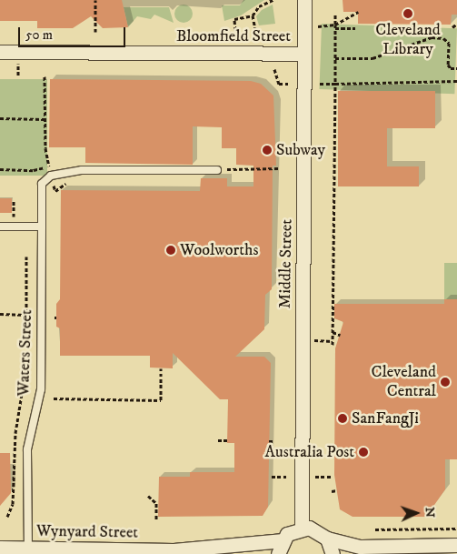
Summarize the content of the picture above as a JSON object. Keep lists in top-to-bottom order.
{
  "streets": {
    "street": ["Bloomfield Street", "Middle Street", "Wynyard Street"],
    "lane": ["Waters Street"]
  },
  "crossings": [
    ["Bloomfield Street", "Middle Street"],
    ["Waters Street", "Wynyard Street"]
  ],
  "places": [
    "Cleveland Library",
    "Subway",
    "Woolworths",
    "Cleveland Central",
    "SanFangJi",
    "Australia Post"
  ],
  "scale_bar": "50 m",
  "north": "right"
}
